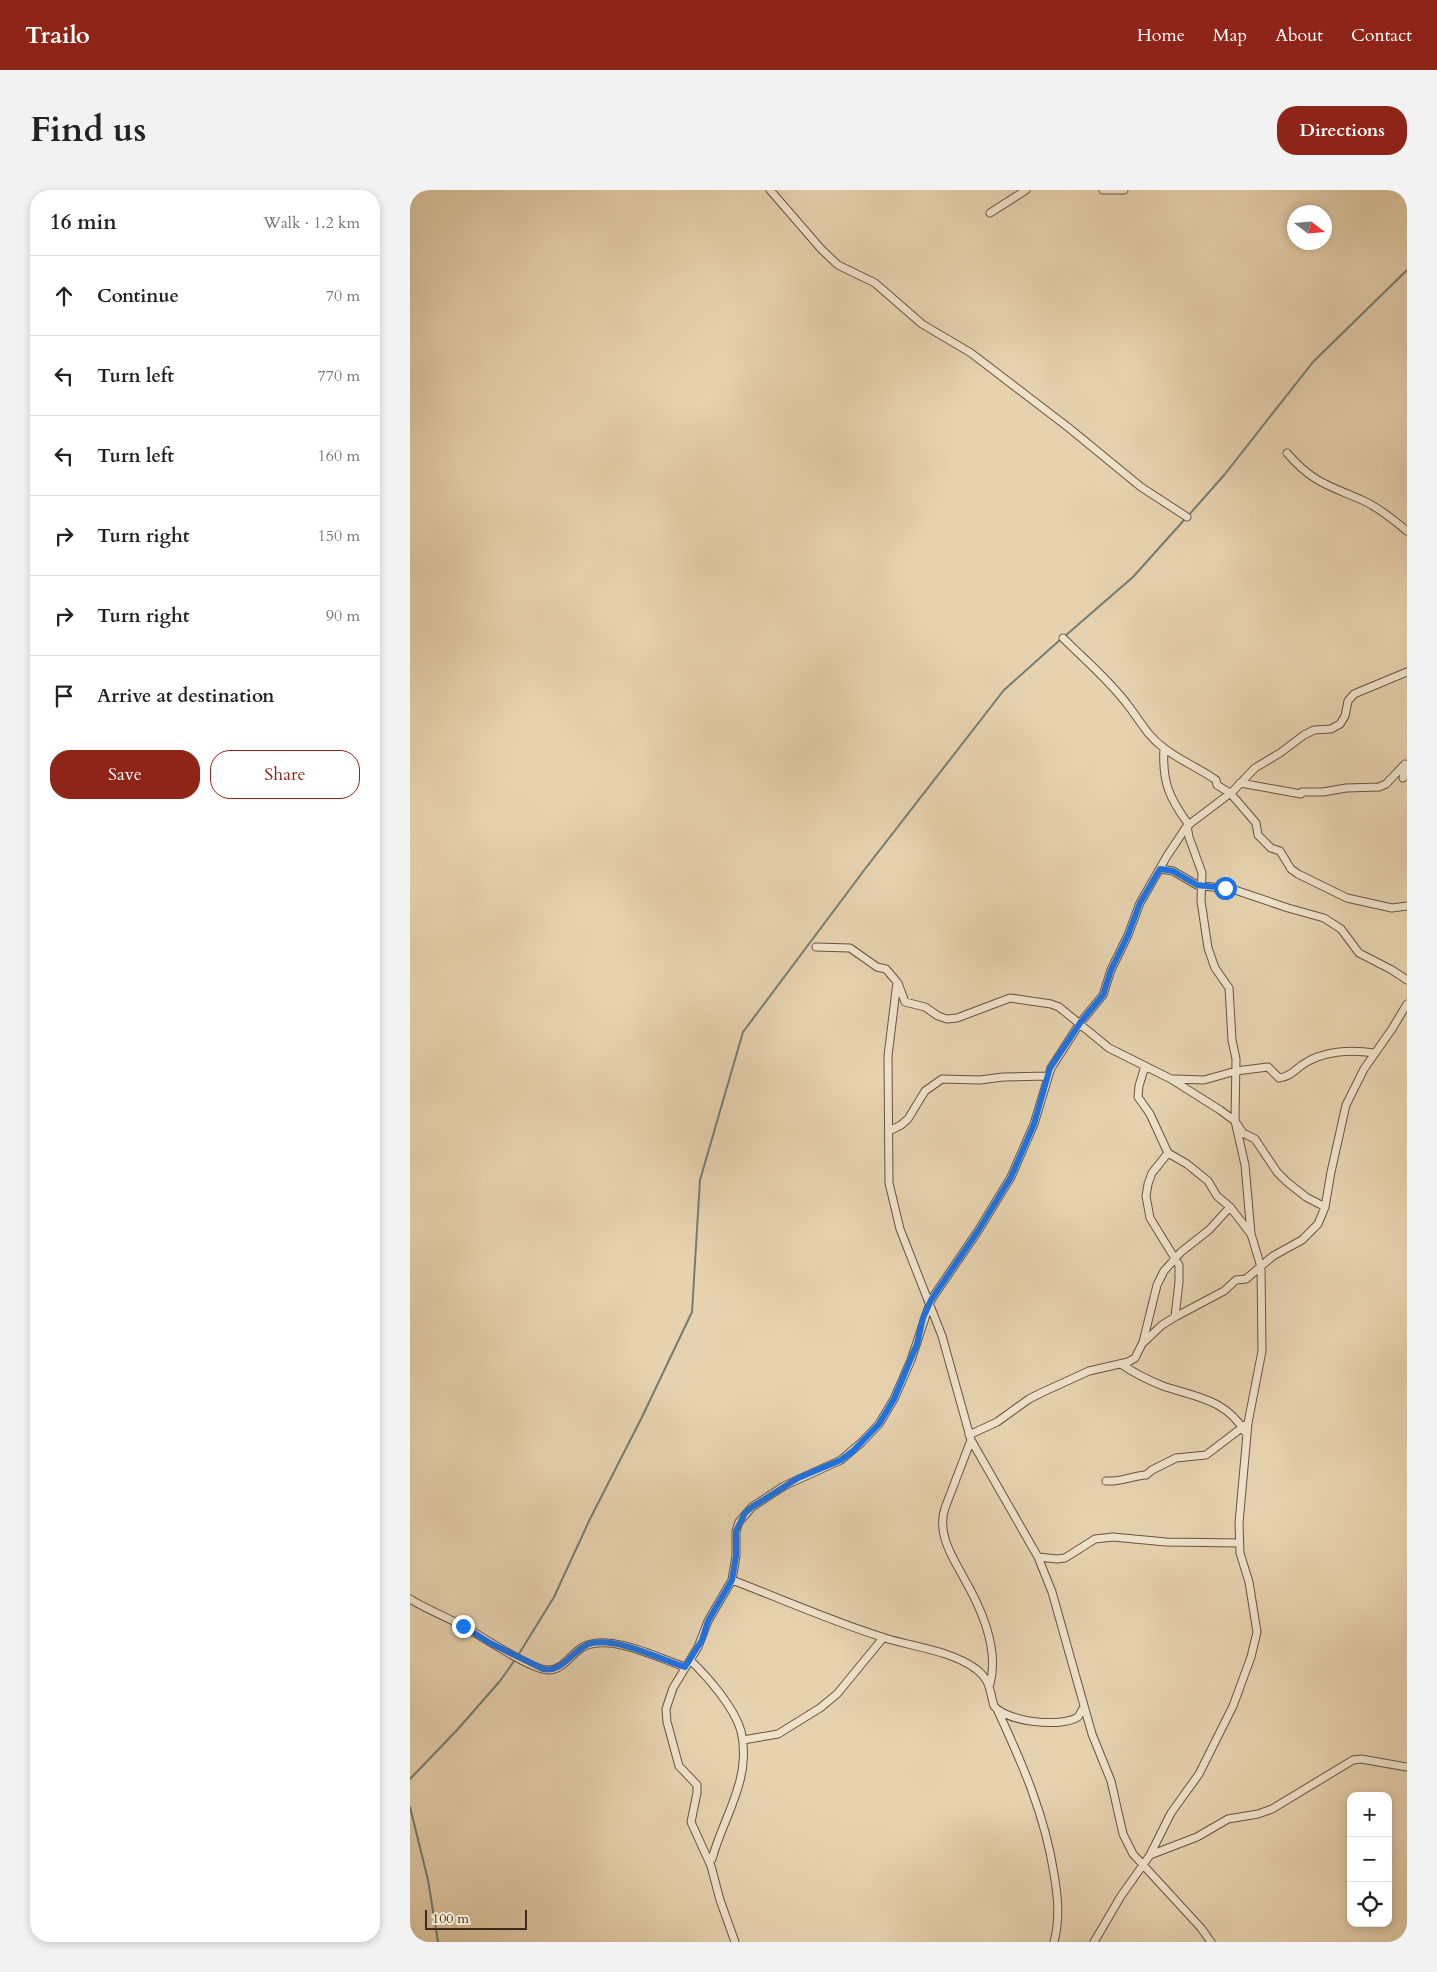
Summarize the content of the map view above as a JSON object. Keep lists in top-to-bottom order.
{
  "scale_bar": "100 m",
  "north": "right",
  "page": {
    "header": "Trailo",
    "nav": [
      "Home",
      "Map",
      "About",
      "Contact"
    ],
    "title": "Find us",
    "buttons": [
      "Directions",
      ["Save", "Share"]
    ],
    "heading": ["16 min", "Walk · 1.2 km"],
    "list": [
      ["Continue", "70 m"],
      ["Turn left", "770 m"],
      ["Turn left", "160 m"],
      ["Turn right", "150 m"],
      ["Turn right", "90 m"],
      "Arrive at destination"
    ],
    "map_buttons": ["+", "−"],
    "scale": "100 m"
  }
}
